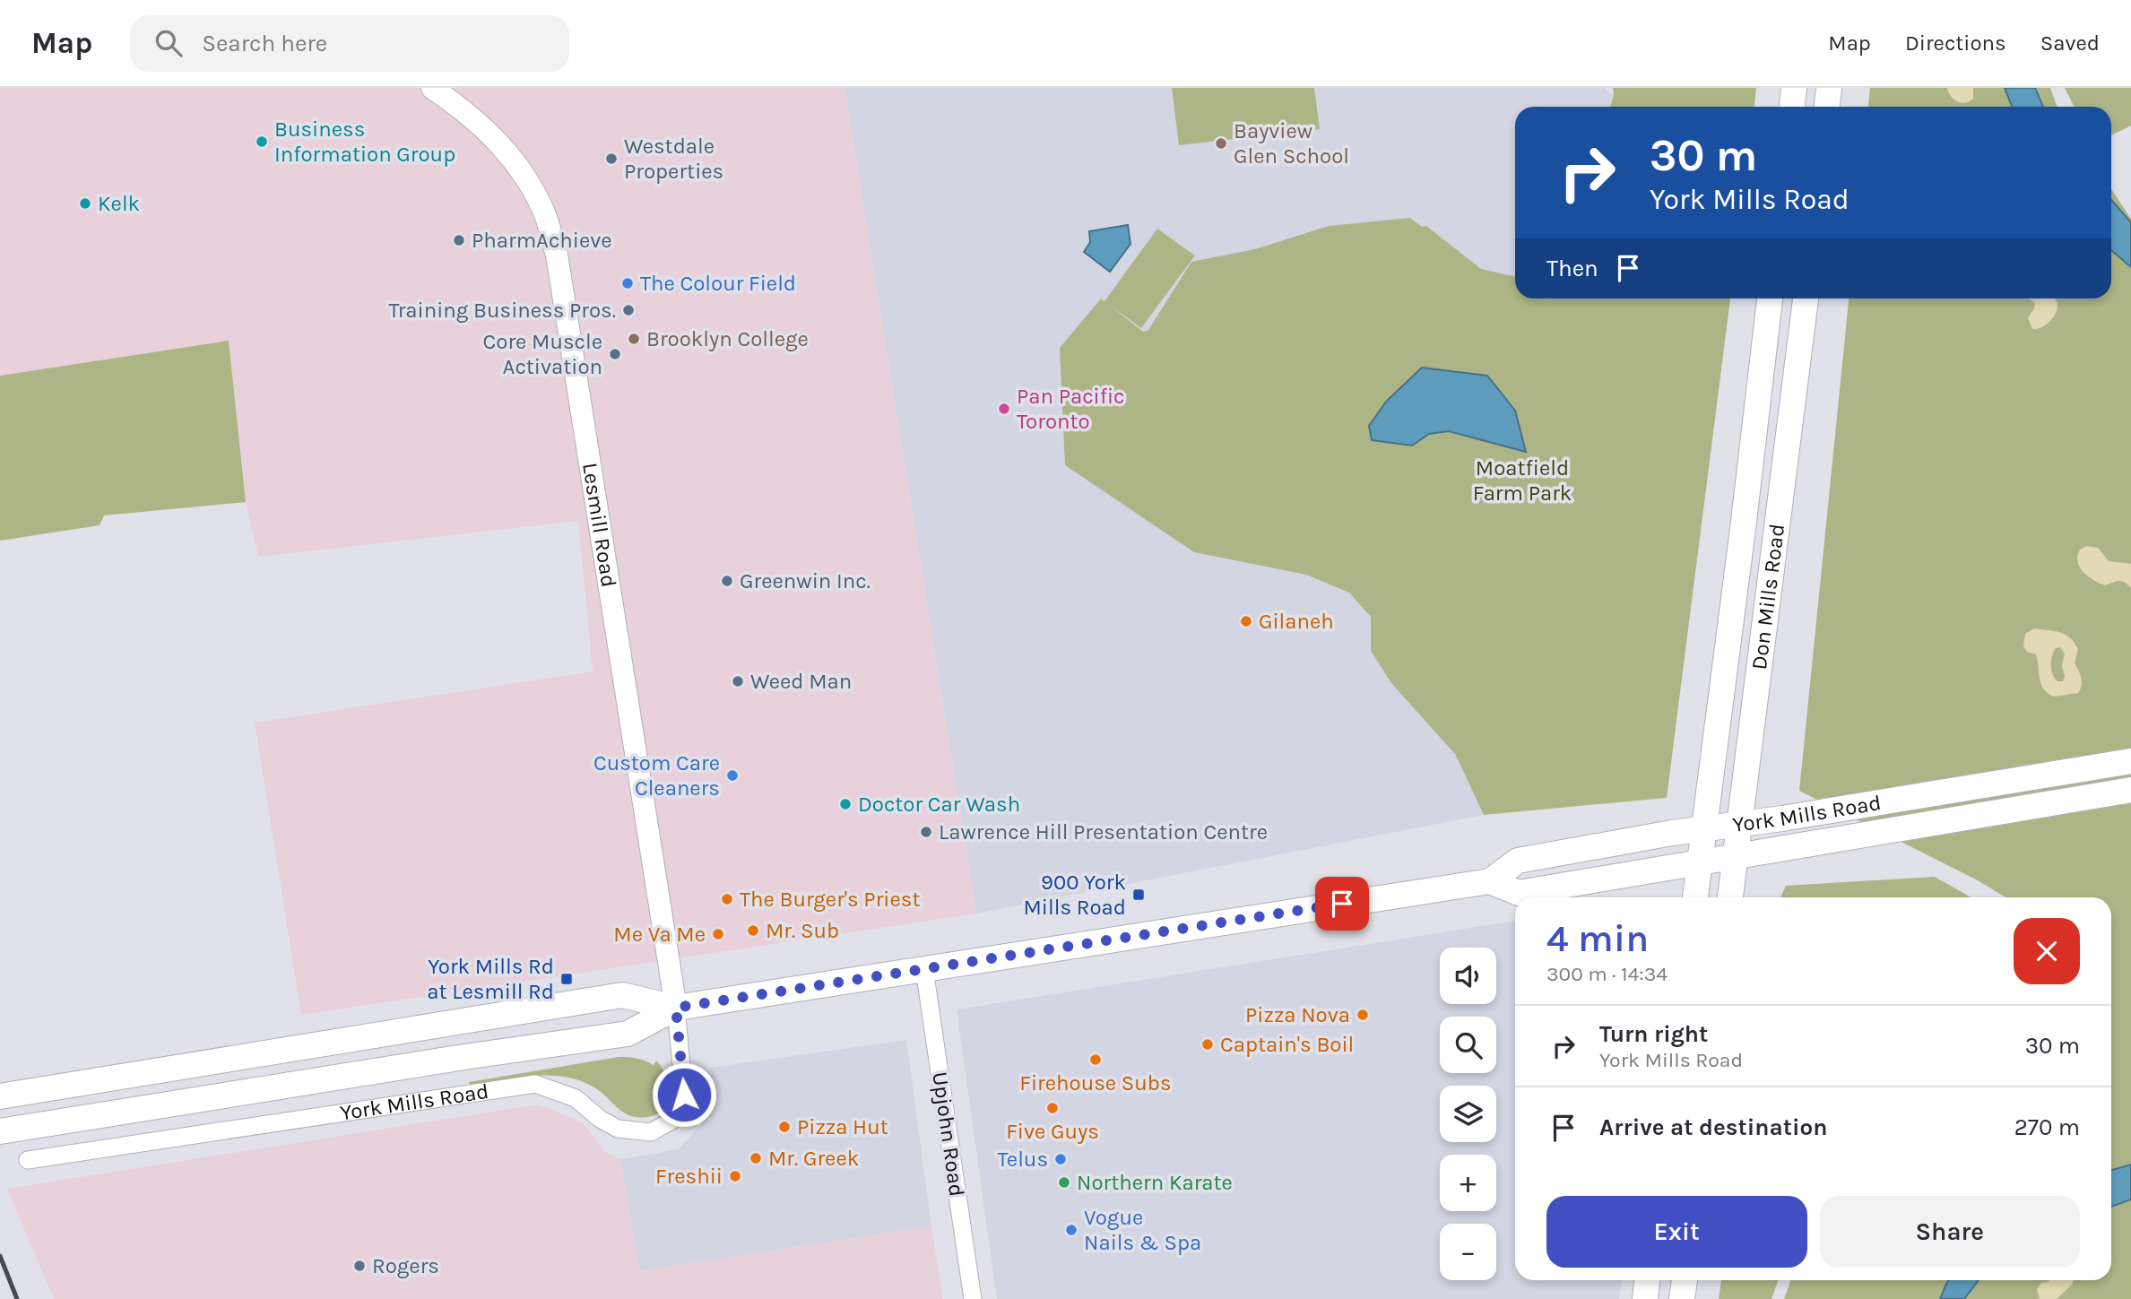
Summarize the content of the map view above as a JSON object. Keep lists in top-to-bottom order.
{
  "streets": {
    "main road": ["Don Mills Road", "York Mills Road"],
    "street": ["Lesmill Road", "Upjohn Road"]
  },
  "crossings": [
    ["Lesmill Road", "York Mills Road"],
    ["Don Mills Road", "York Mills Road"],
    ["York Mills Road", "Upjohn Road"]
  ],
  "parks": ["Moatfield Farm Park"],
  "places": {
    "other": [
      "Business Information Group",
      "Bayview Glen School",
      "Westdale Properties",
      "Kelk",
      "PharmAchieve",
      "The Colour Field",
      "Training Business Pros.",
      "Brooklyn College",
      "Core Muscle Activation",
      "Pan Pacific Toronto",
      "Greenwin Inc.",
      "Gilaneh",
      "Weed Man",
      "Custom Care Cleaners",
      "Doctor Car Wash",
      "Lawrence Hill Presentation Centre",
      "The Burger's Priest",
      "Mr. Sub",
      "Me Va Me",
      "Pizza Nova",
      "Captain's Boil",
      "Firehouse Subs",
      "Five Guys",
      "Pizza Hut",
      "Mr. Greek",
      "Telus",
      "Freshii",
      "Northern Karate",
      "Vogue Nails & Spa",
      "Rogers"
    ],
    "transit": ["900 York Mills Road", "York Mills Rd at Lesmill Rd"]
  },
  "page": {
    "header": "Map",
    "search": "Search here",
    "nav": ["Map", "Directions", "Saved"],
    "turn": ["30 m", "York Mills Road"],
    "then": "Then",
    "heading": ["4 min", "300 m · 14:34"],
    "map_buttons": ["+", "−"],
    "list": [
      {
        "name": "Turn right",
        "note": "York Mills Road",
        "value": "30 m"
      },
      {
        "name": "Arrive at destination",
        "value": "270 m"
      }
    ],
    "buttons": ["Exit", "Share"]
  }
}
